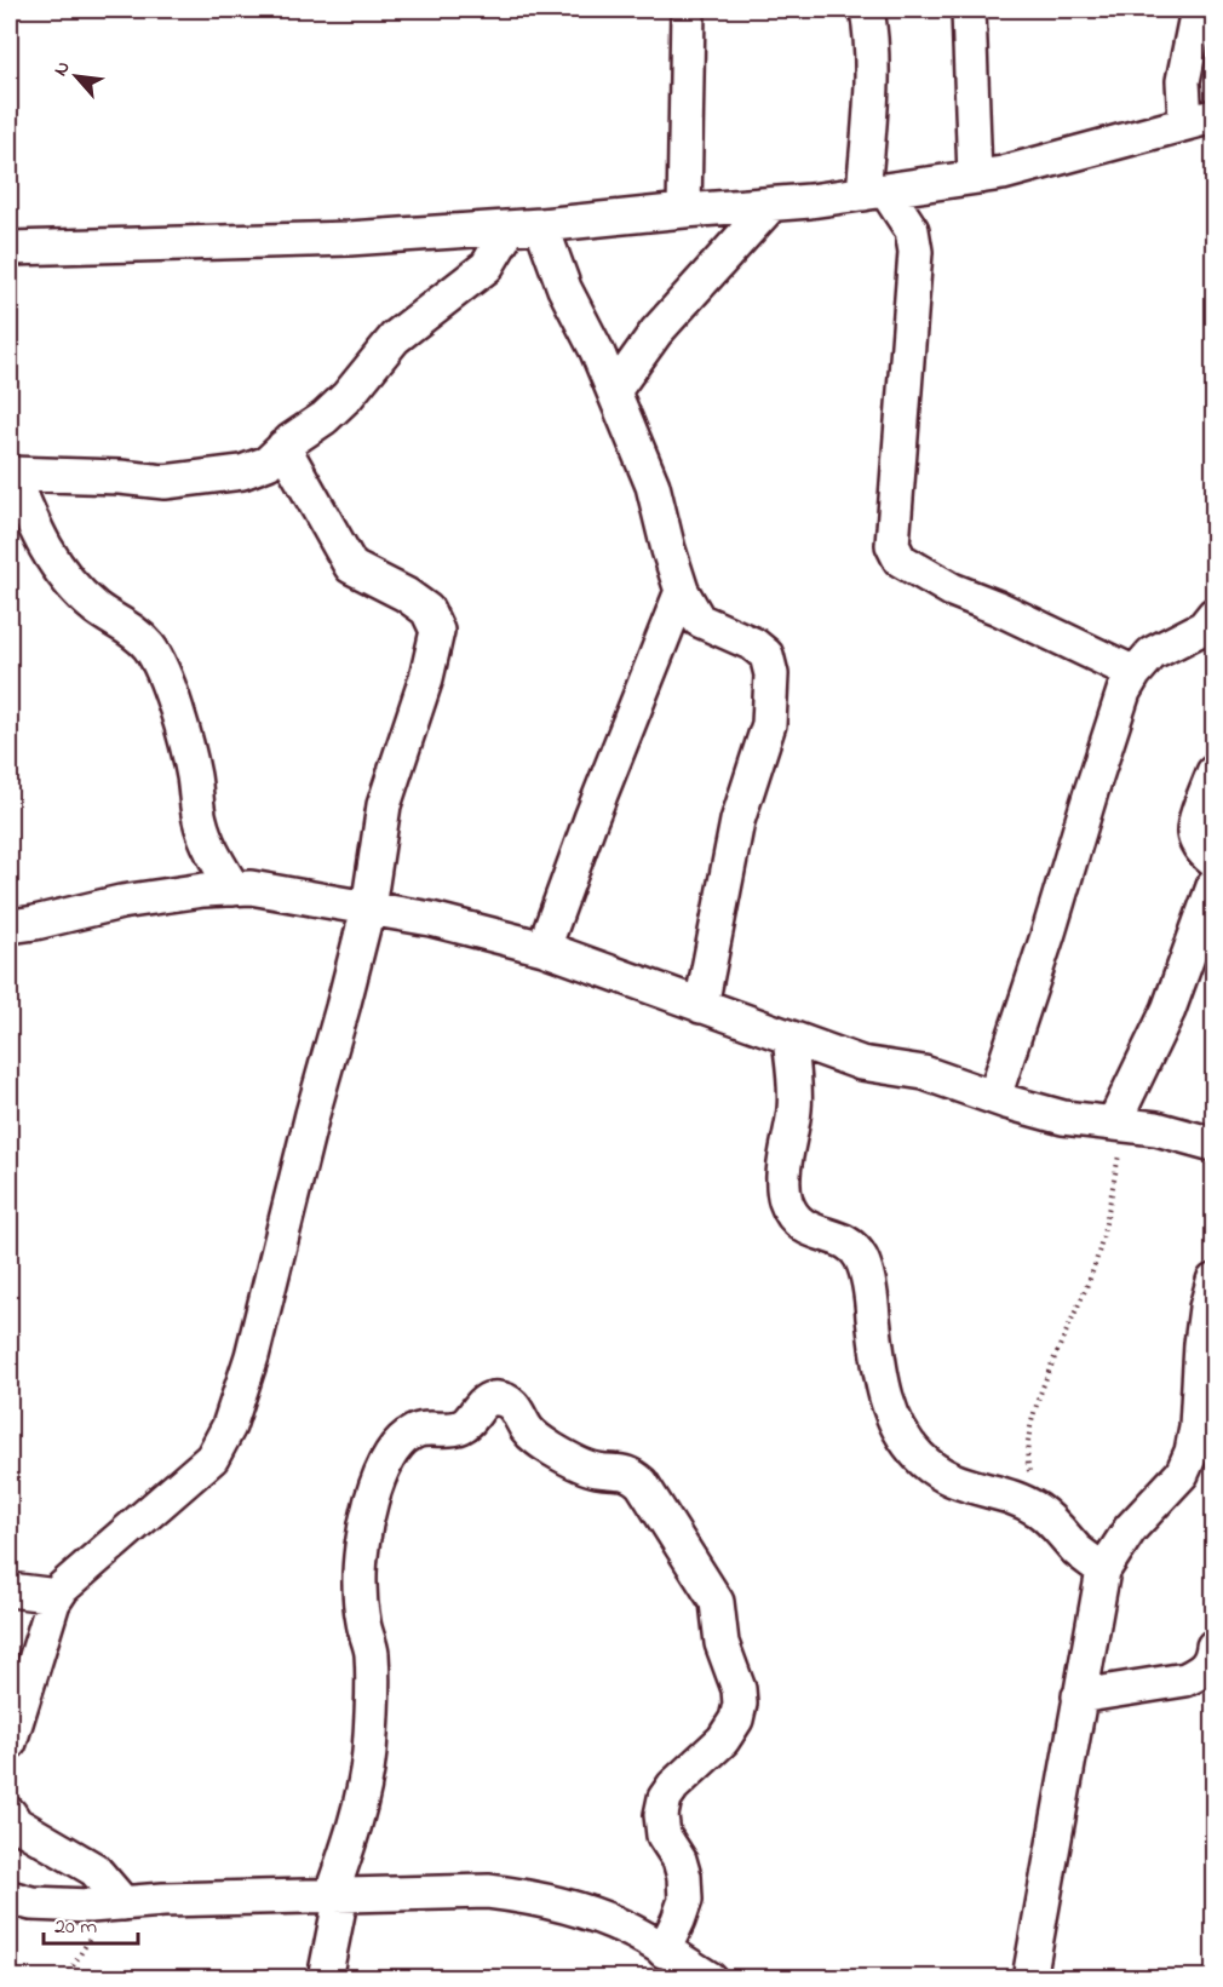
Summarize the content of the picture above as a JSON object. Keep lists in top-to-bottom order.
{
  "scale_bar": "20 m",
  "north": "top left"
}
